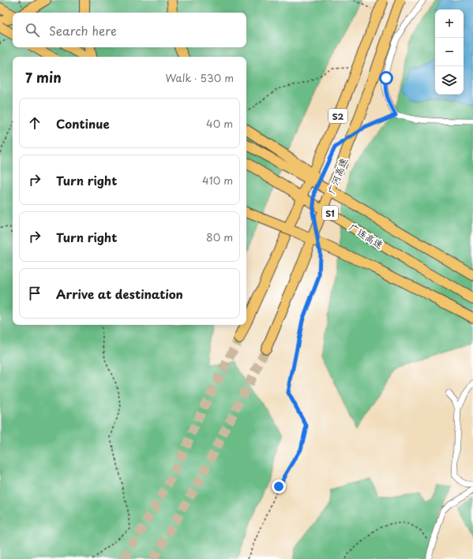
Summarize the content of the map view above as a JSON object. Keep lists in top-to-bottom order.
{
  "streets": {
    "highway": [
      "S2",
      "广河高速",
      "S1",
      "广连高速"
    ]
  },
  "page": {
    "map_buttons": ["+", "−"],
    "search": "Search here",
    "heading": ["7 min", "Walk · 530 m"],
    "list": [
      ["Continue", "40 m"],
      ["Turn right", "410 m"],
      ["Turn right", "80 m"],
      "Arrive at destination"
    ]
  }
}
